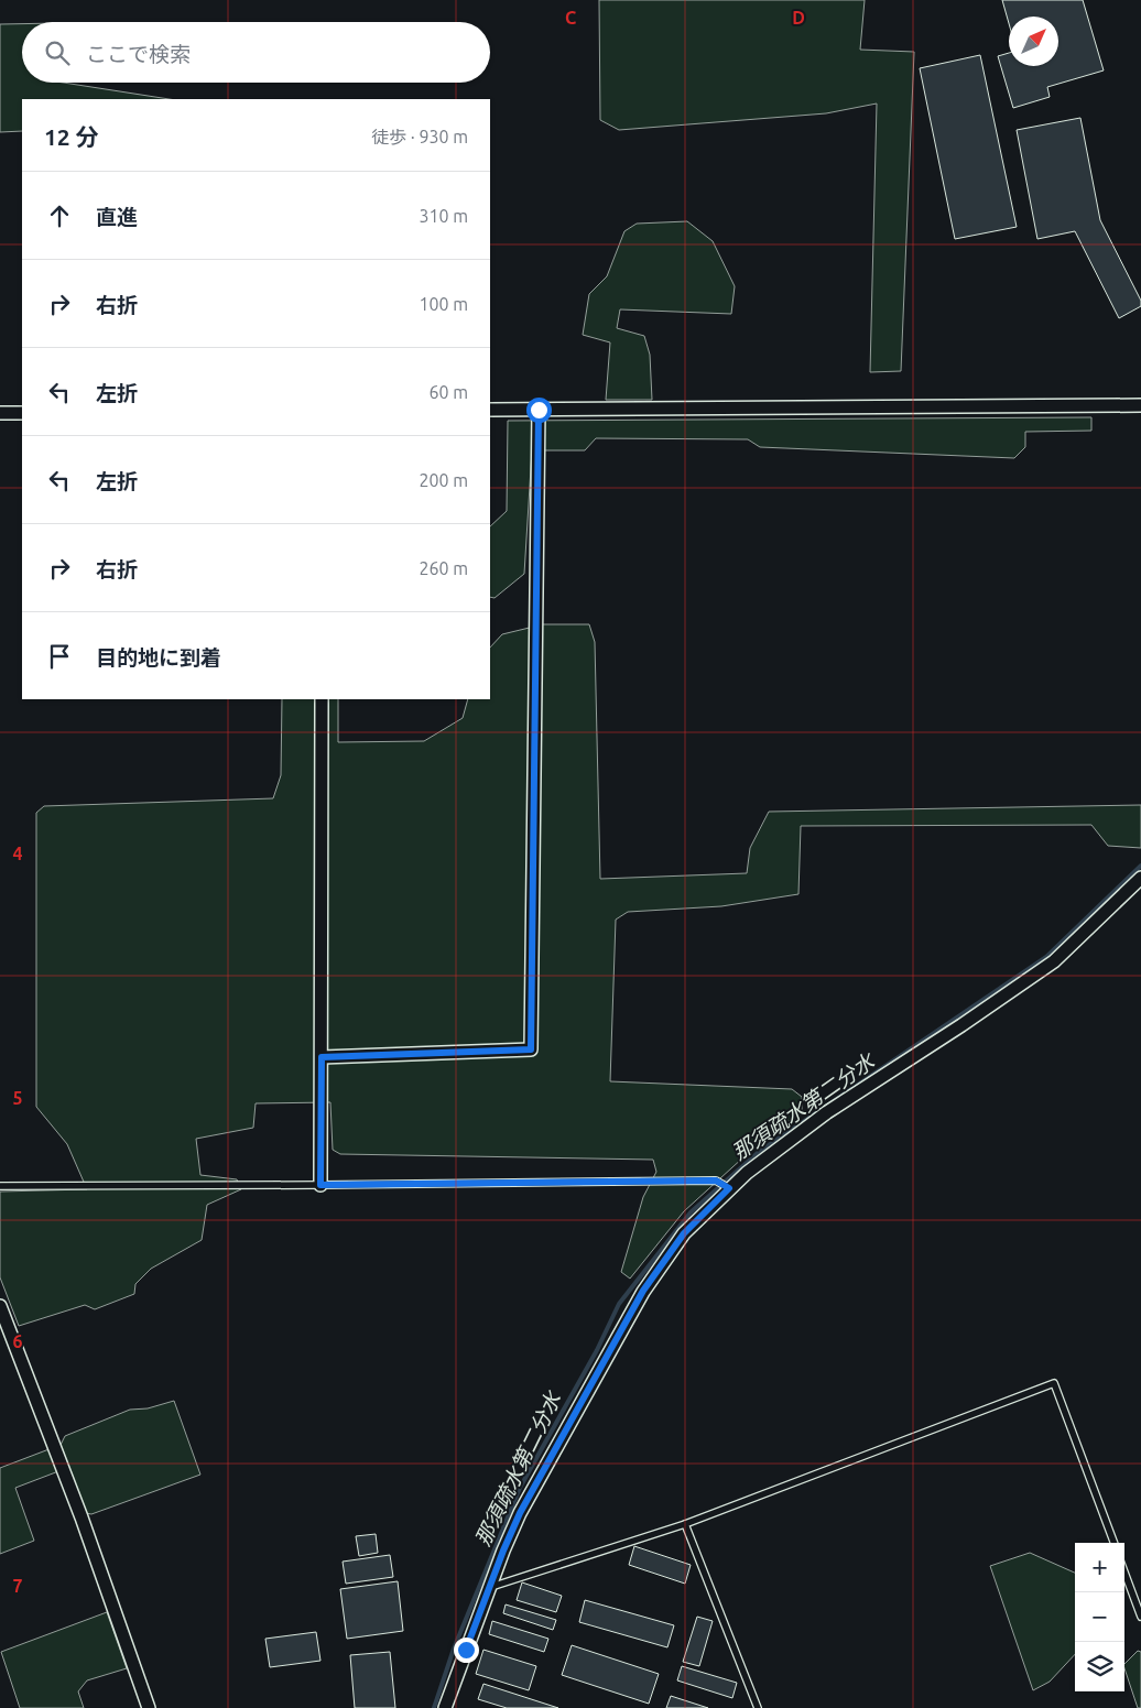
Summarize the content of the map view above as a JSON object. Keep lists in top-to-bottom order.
{
  "water": ["那須疏水第二分水"],
  "north": "top right",
  "page": {
    "search": "ここで検索",
    "heading": ["12 分", "徒歩 · 930 m"],
    "list": [
      ["直進", "310 m"],
      ["右折", "100 m"],
      ["左折", "60 m"],
      ["左折", "200 m"],
      ["右折", "260 m"],
      "目的地に到着"
    ],
    "map_buttons": ["+", "−"]
  },
  "grid": {
    "columns": ["C", "D"],
    "rows": [
      "4",
      "5",
      "6",
      "7"
    ]
  }
}
